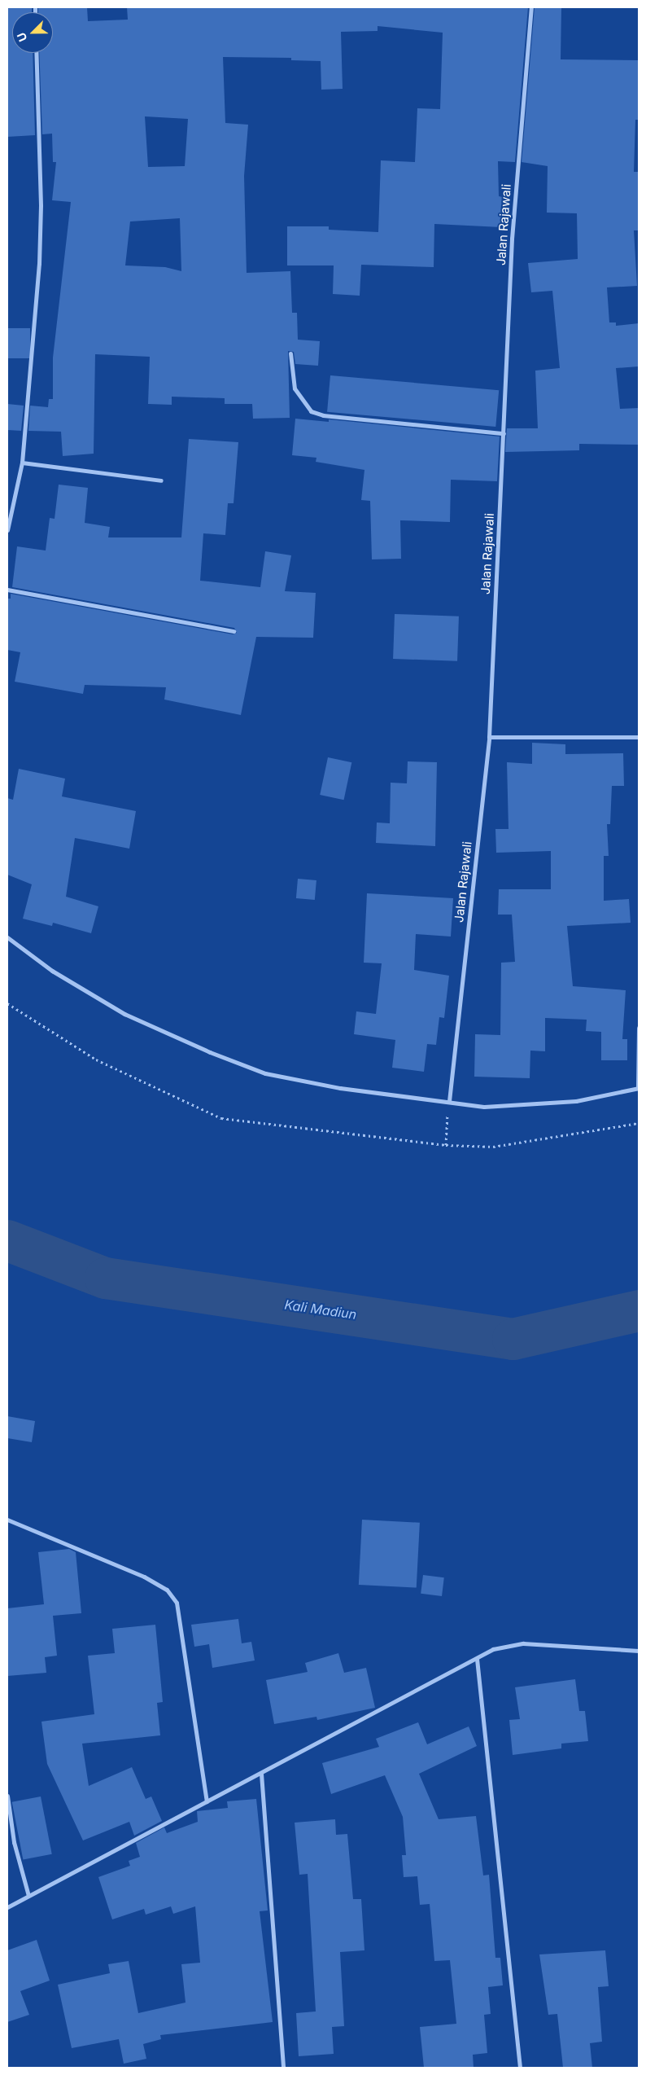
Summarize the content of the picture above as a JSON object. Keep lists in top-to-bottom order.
{
  "streets": {
    "street": ["Jalan Rajawali"]
  },
  "water": ["Kali Madiun"],
  "north": "bottom left"
}
